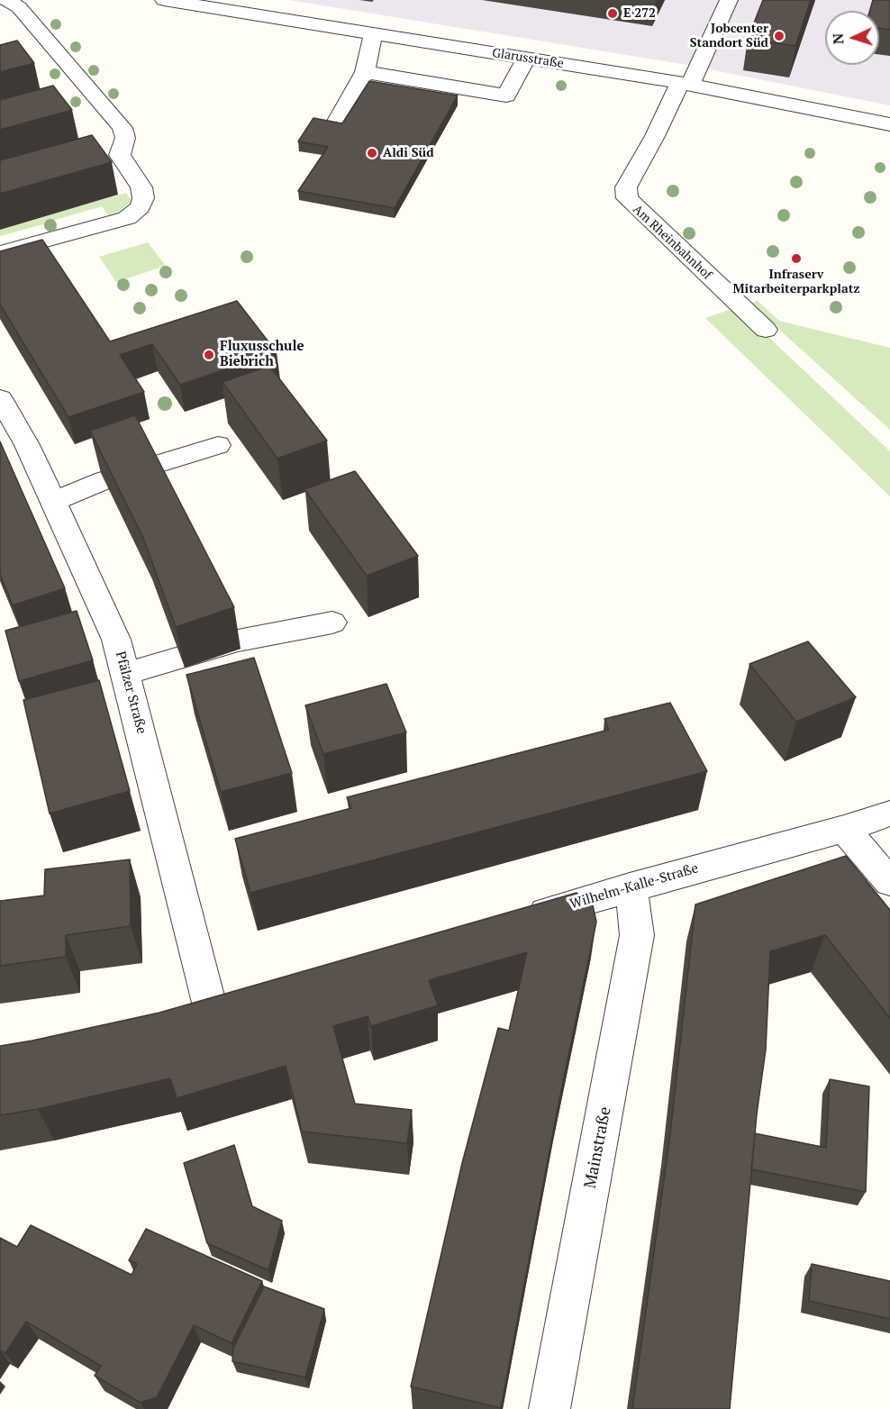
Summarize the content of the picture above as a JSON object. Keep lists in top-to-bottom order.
{
  "streets": {
    "street": [
      "Glarusstraße",
      "Am Rheinbahnhof",
      "Pfälzer Straße",
      "Wilhelm-Kalle-Straße",
      "Mainstraße"
    ]
  },
  "crossings": [
    ["Glarusstraße", "Am Rheinbahnhof"],
    ["Wilhelm-Kalle-Straße", "Mainstraße"]
  ],
  "places": [
    "E 272",
    "Jobcenter Standort Süd",
    "Aldi Süd",
    "Infraserv Mitarbeiterparkplatz",
    "Fluxusschule Biebrich"
  ],
  "north": "left"
}
